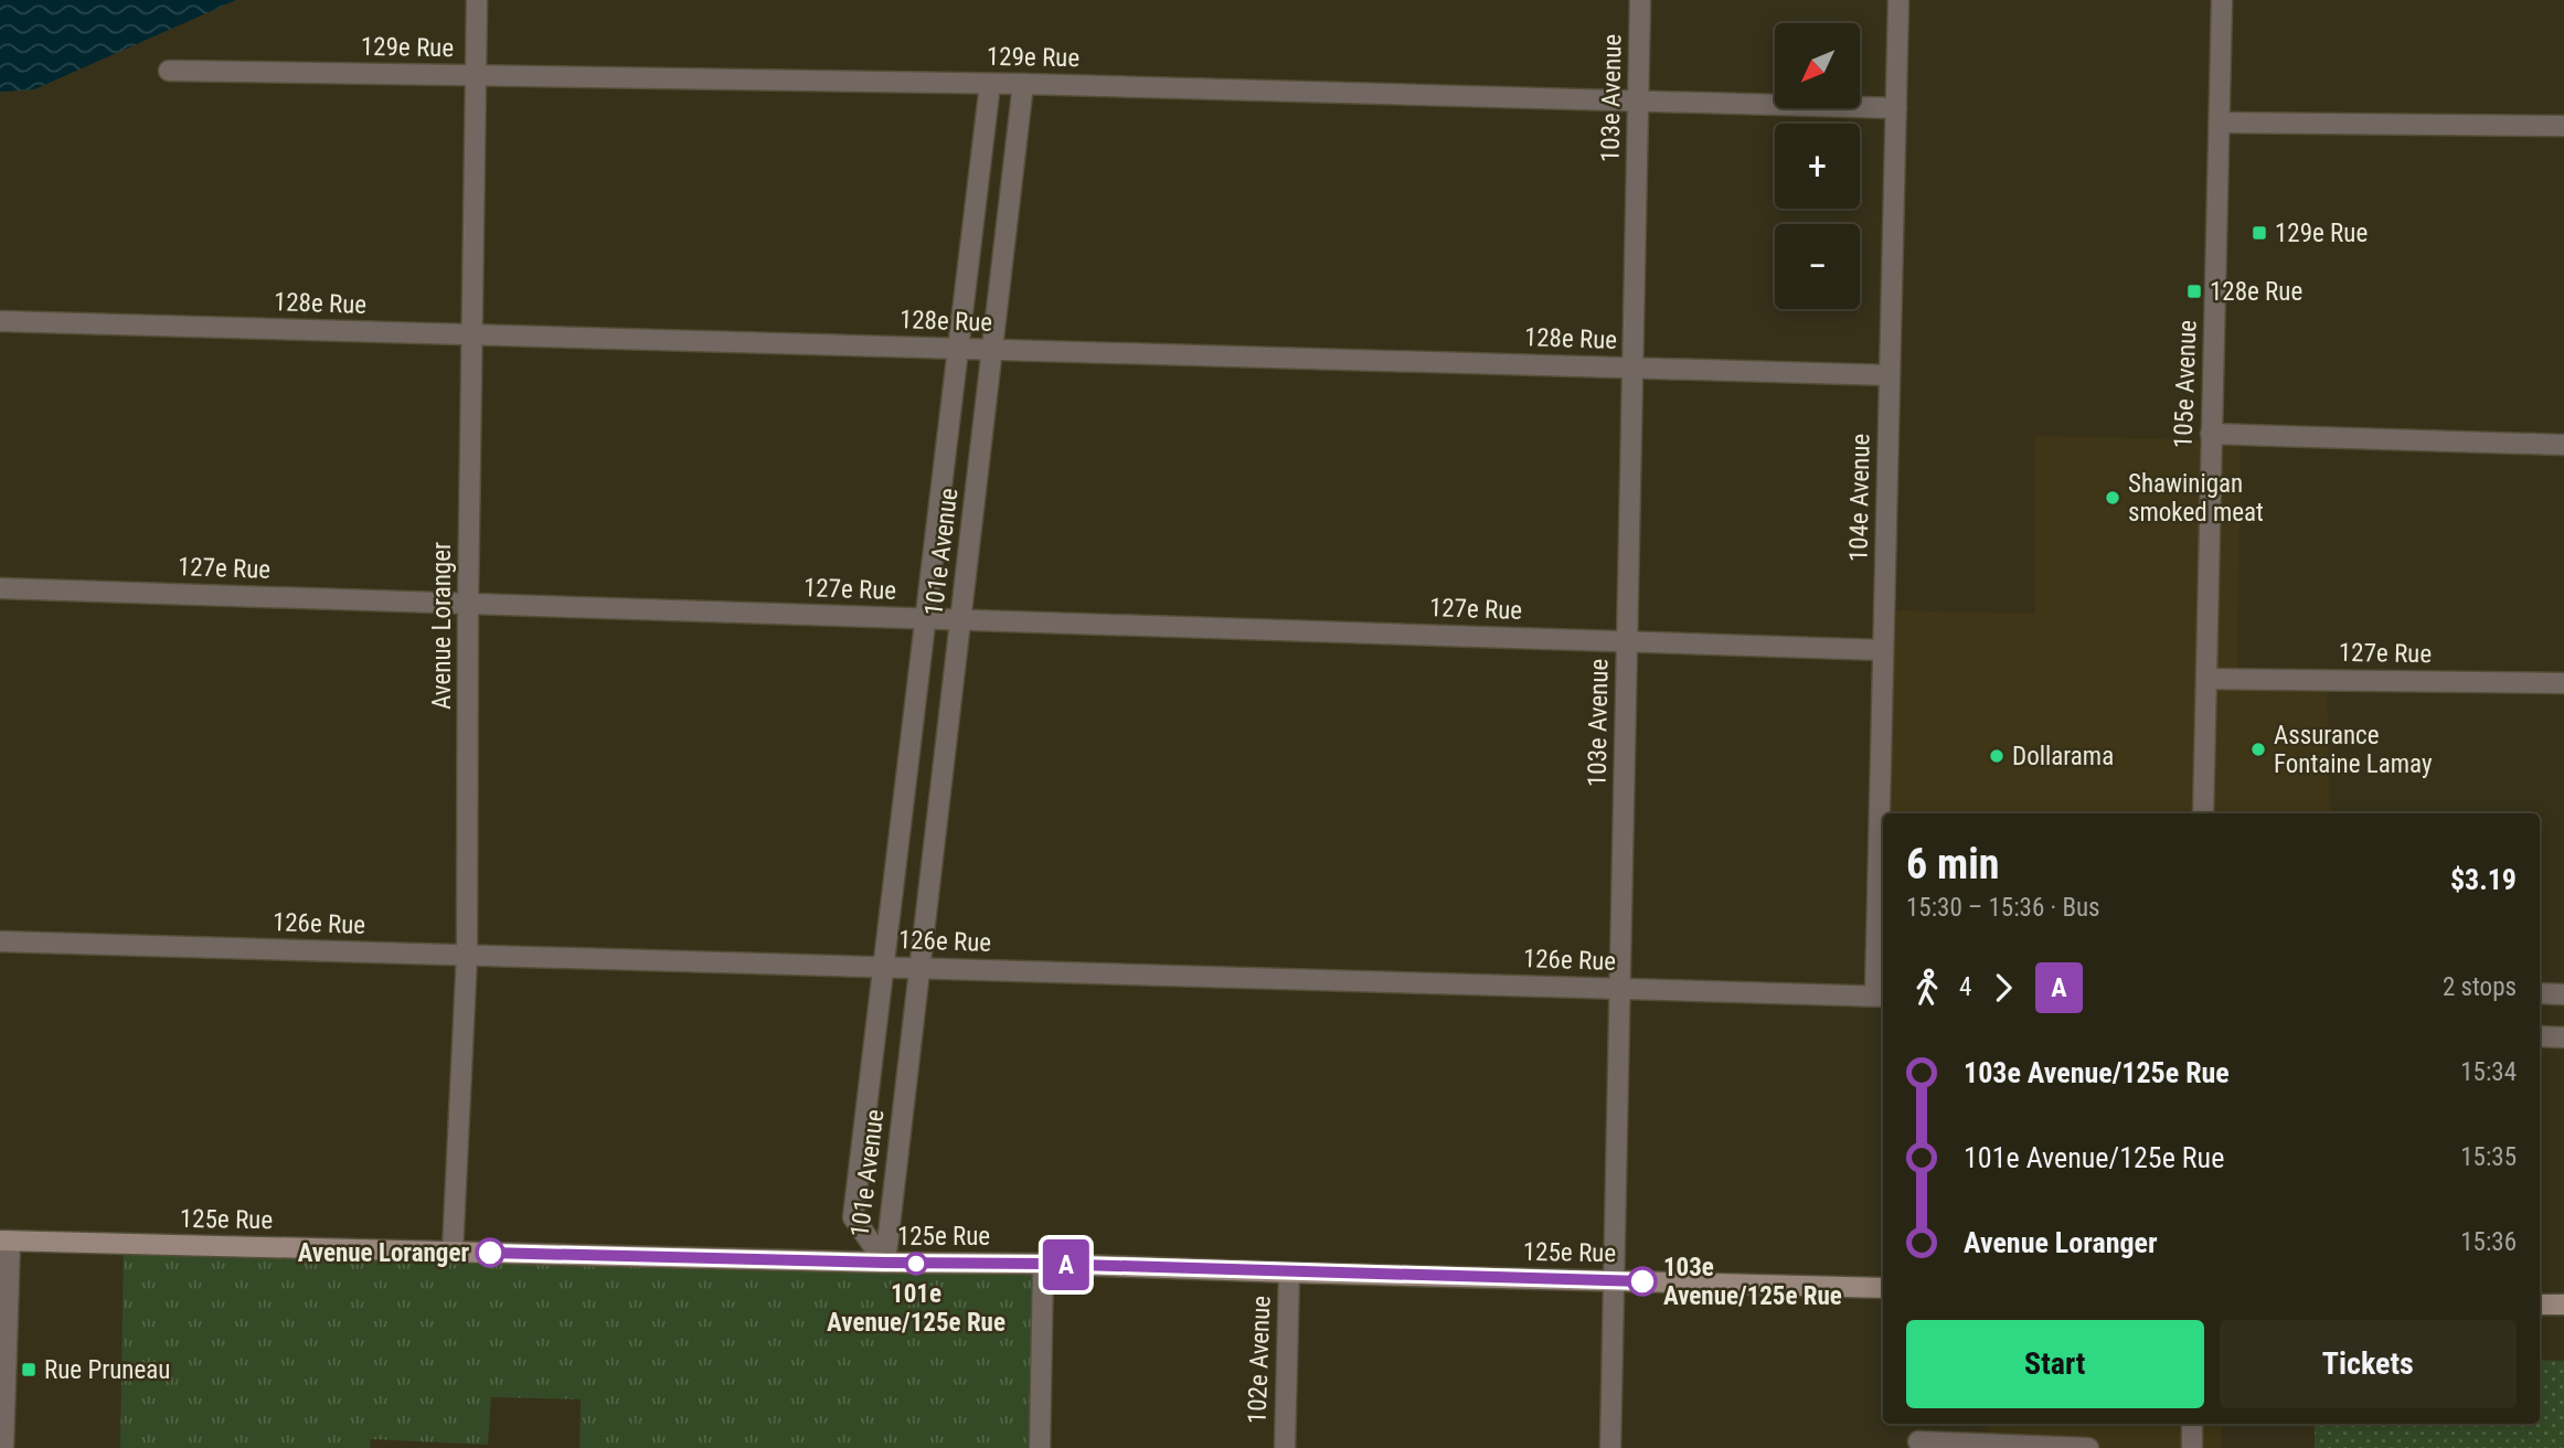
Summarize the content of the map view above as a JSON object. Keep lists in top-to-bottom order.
{
  "streets": {
    "main road": ["125e Rue"],
    "street": [
      "129e Rue",
      "103e Avenue",
      "128e Rue",
      "105e Avenue",
      "104e Avenue",
      "101e Avenue",
      "127e Rue",
      "Avenue Loranger",
      "126e Rue",
      "102e Avenue"
    ]
  },
  "crossings": [
    ["129e Rue", "103e Avenue"],
    ["129e Rue", "104e Avenue"],
    ["129e Rue", "101e Avenue"],
    ["129e Rue", "Avenue Loranger"],
    ["103e Avenue", "128e Rue"],
    ["103e Avenue", "127e Rue"],
    ["103e Avenue", "126e Rue"],
    ["103e Avenue", "125e Rue"],
    ["128e Rue", "104e Avenue"],
    ["128e Rue", "101e Avenue"],
    ["128e Rue", "Avenue Loranger"],
    ["105e Avenue", "127e Rue"],
    ["104e Avenue", "127e Rue"],
    ["104e Avenue", "126e Rue"],
    ["101e Avenue", "127e Rue"],
    ["101e Avenue", "126e Rue"],
    ["101e Avenue", "125e Rue"],
    ["127e Rue", "Avenue Loranger"],
    ["Avenue Loranger", "126e Rue"],
    ["Avenue Loranger", "125e Rue"],
    ["125e Rue", "102e Avenue"]
  ],
  "places": {
    "transit": ["129e Rue", "128e Rue", "Rue Pruneau"],
    "other": [
      "Shawinigan smoked meat",
      "Assurance Fontaine Lamay",
      "Dollarama",
      "Avenue Loranger",
      "101e Avenue/125e Rue",
      "103e Avenue/125e Rue"
    ]
  },
  "lines": ["bus line A"],
  "north": "bottom left",
  "page": {
    "on_map": "A",
    "map_buttons": ["+", "−"],
    "heading": ["6 min", "15:30 – 15:36 · Bus", "$3.19"],
    "legs": ["4", "A", "2 stops"],
    "list": [
      {
        "name": "103e Avenue/125e Rue",
        "value": "15:34"
      },
      {
        "name": "101e Avenue/125e Rue",
        "value": "15:35"
      },
      {
        "name": "Avenue Loranger",
        "value": "15:36"
      }
    ],
    "buttons": ["Start", "Tickets"]
  }
}
